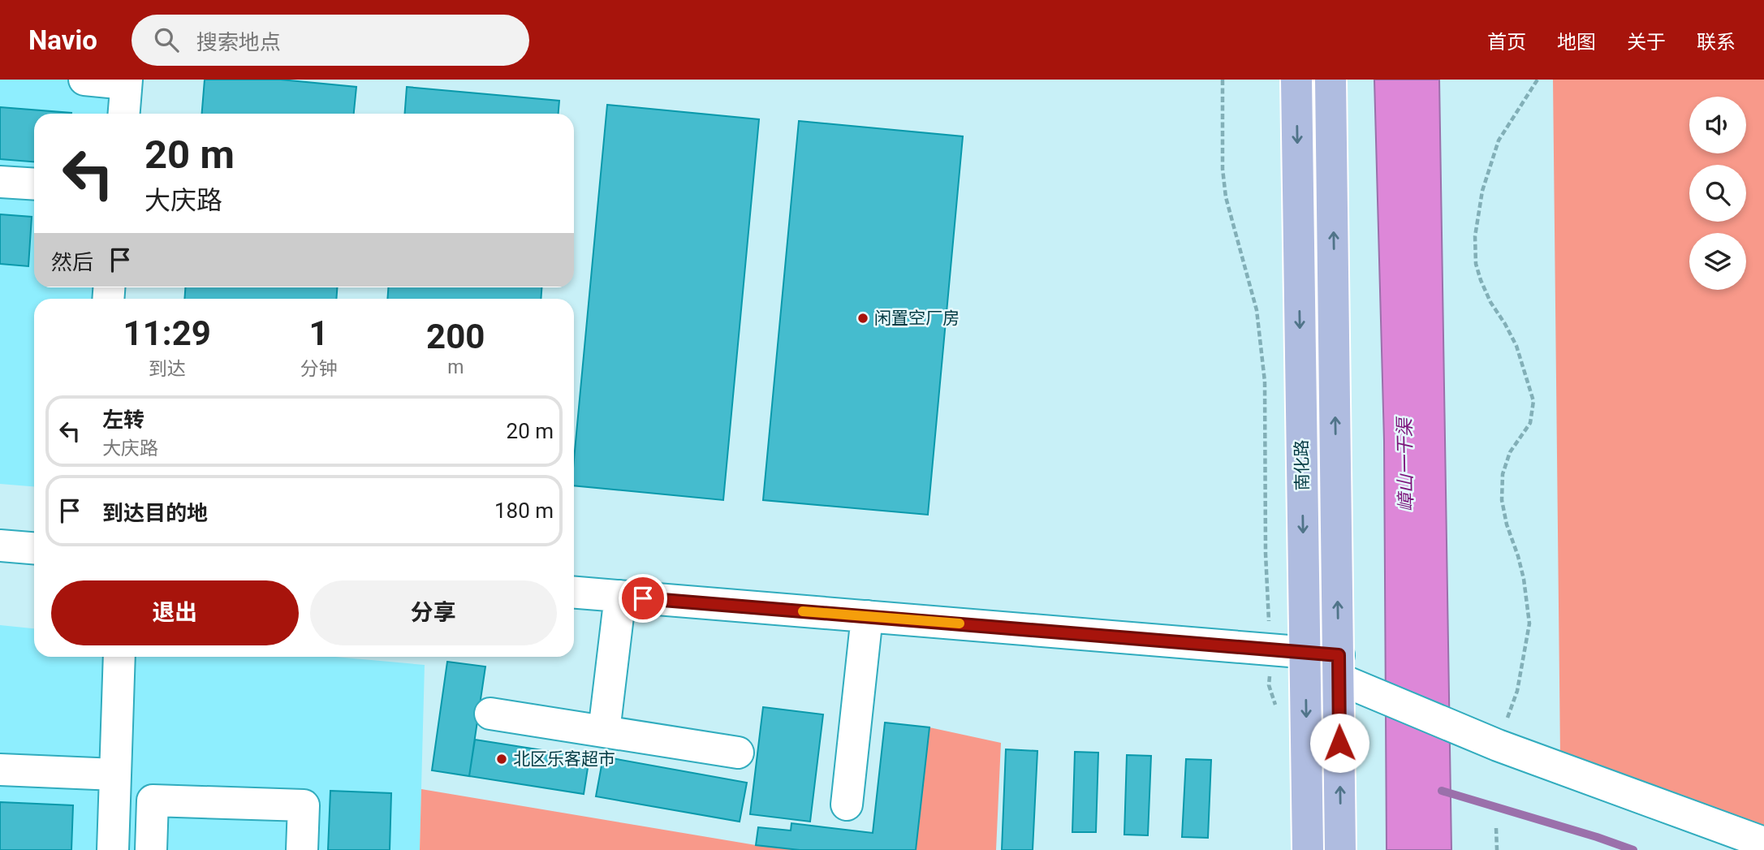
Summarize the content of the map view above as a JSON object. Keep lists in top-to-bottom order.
{
  "streets": {
    "main road": ["南化路"]
  },
  "water": ["嶂山一干渠"],
  "places": ["闲置空厂房", "北区乐客超市"],
  "page": {
    "header": "Navio",
    "search": "搜索地点",
    "nav": [
      "首页",
      "地图",
      "关于",
      "联系"
    ],
    "turn": ["20 m", "大庆路"],
    "then": "然后",
    "eta": [
      "11:29",
      "到达",
      "1",
      "分钟",
      "200",
      "m"
    ],
    "list": [
      {
        "name": "左转",
        "note": "大庆路",
        "value": "20 m"
      },
      {
        "name": "到达目的地",
        "value": "180 m"
      }
    ],
    "buttons": ["退出", "分享"]
  }
}
